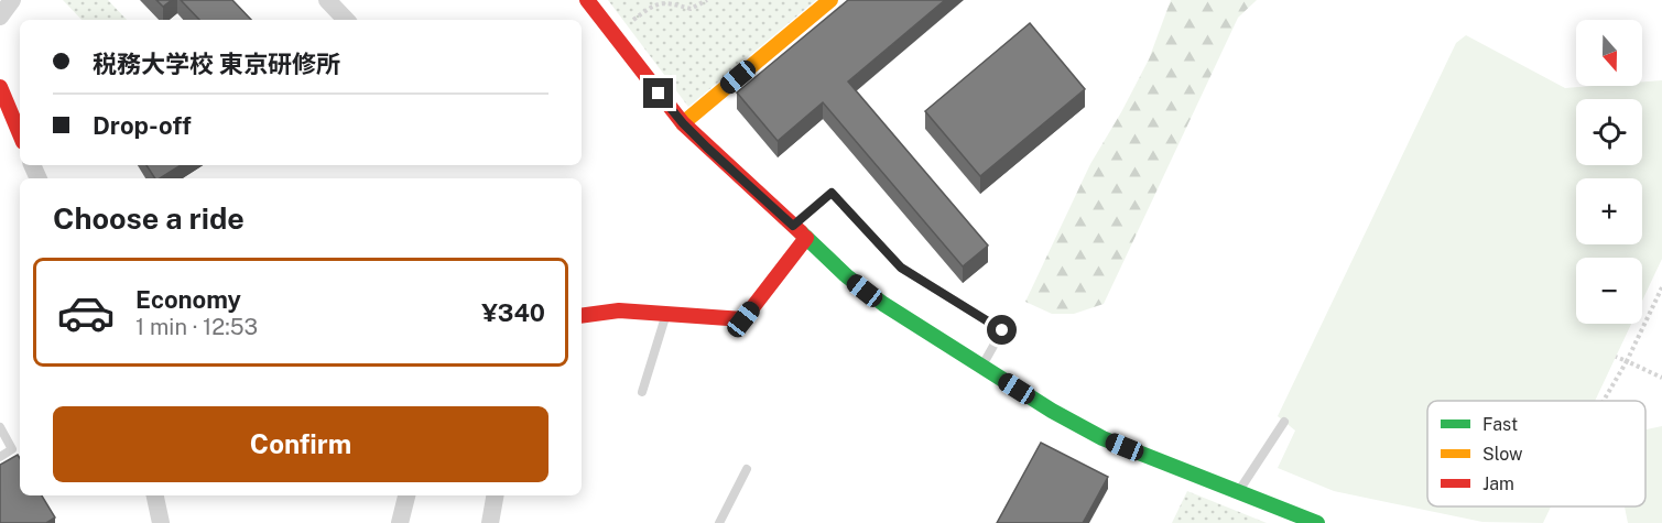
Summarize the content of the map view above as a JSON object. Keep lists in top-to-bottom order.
{
  "legend": ["Fast", "Slow", "Jam"],
  "north": "bottom",
  "page": {
    "map_buttons": ["+", "−"],
    "banner": ["税務大学校 東京研修所", "Drop-off"],
    "heading": "Choose a ride",
    "list": [
      {
        "name": "Economy",
        "note": "1 min · 12:53",
        "value": "¥340"
      }
    ],
    "buttons": "Confirm"
  }
}
